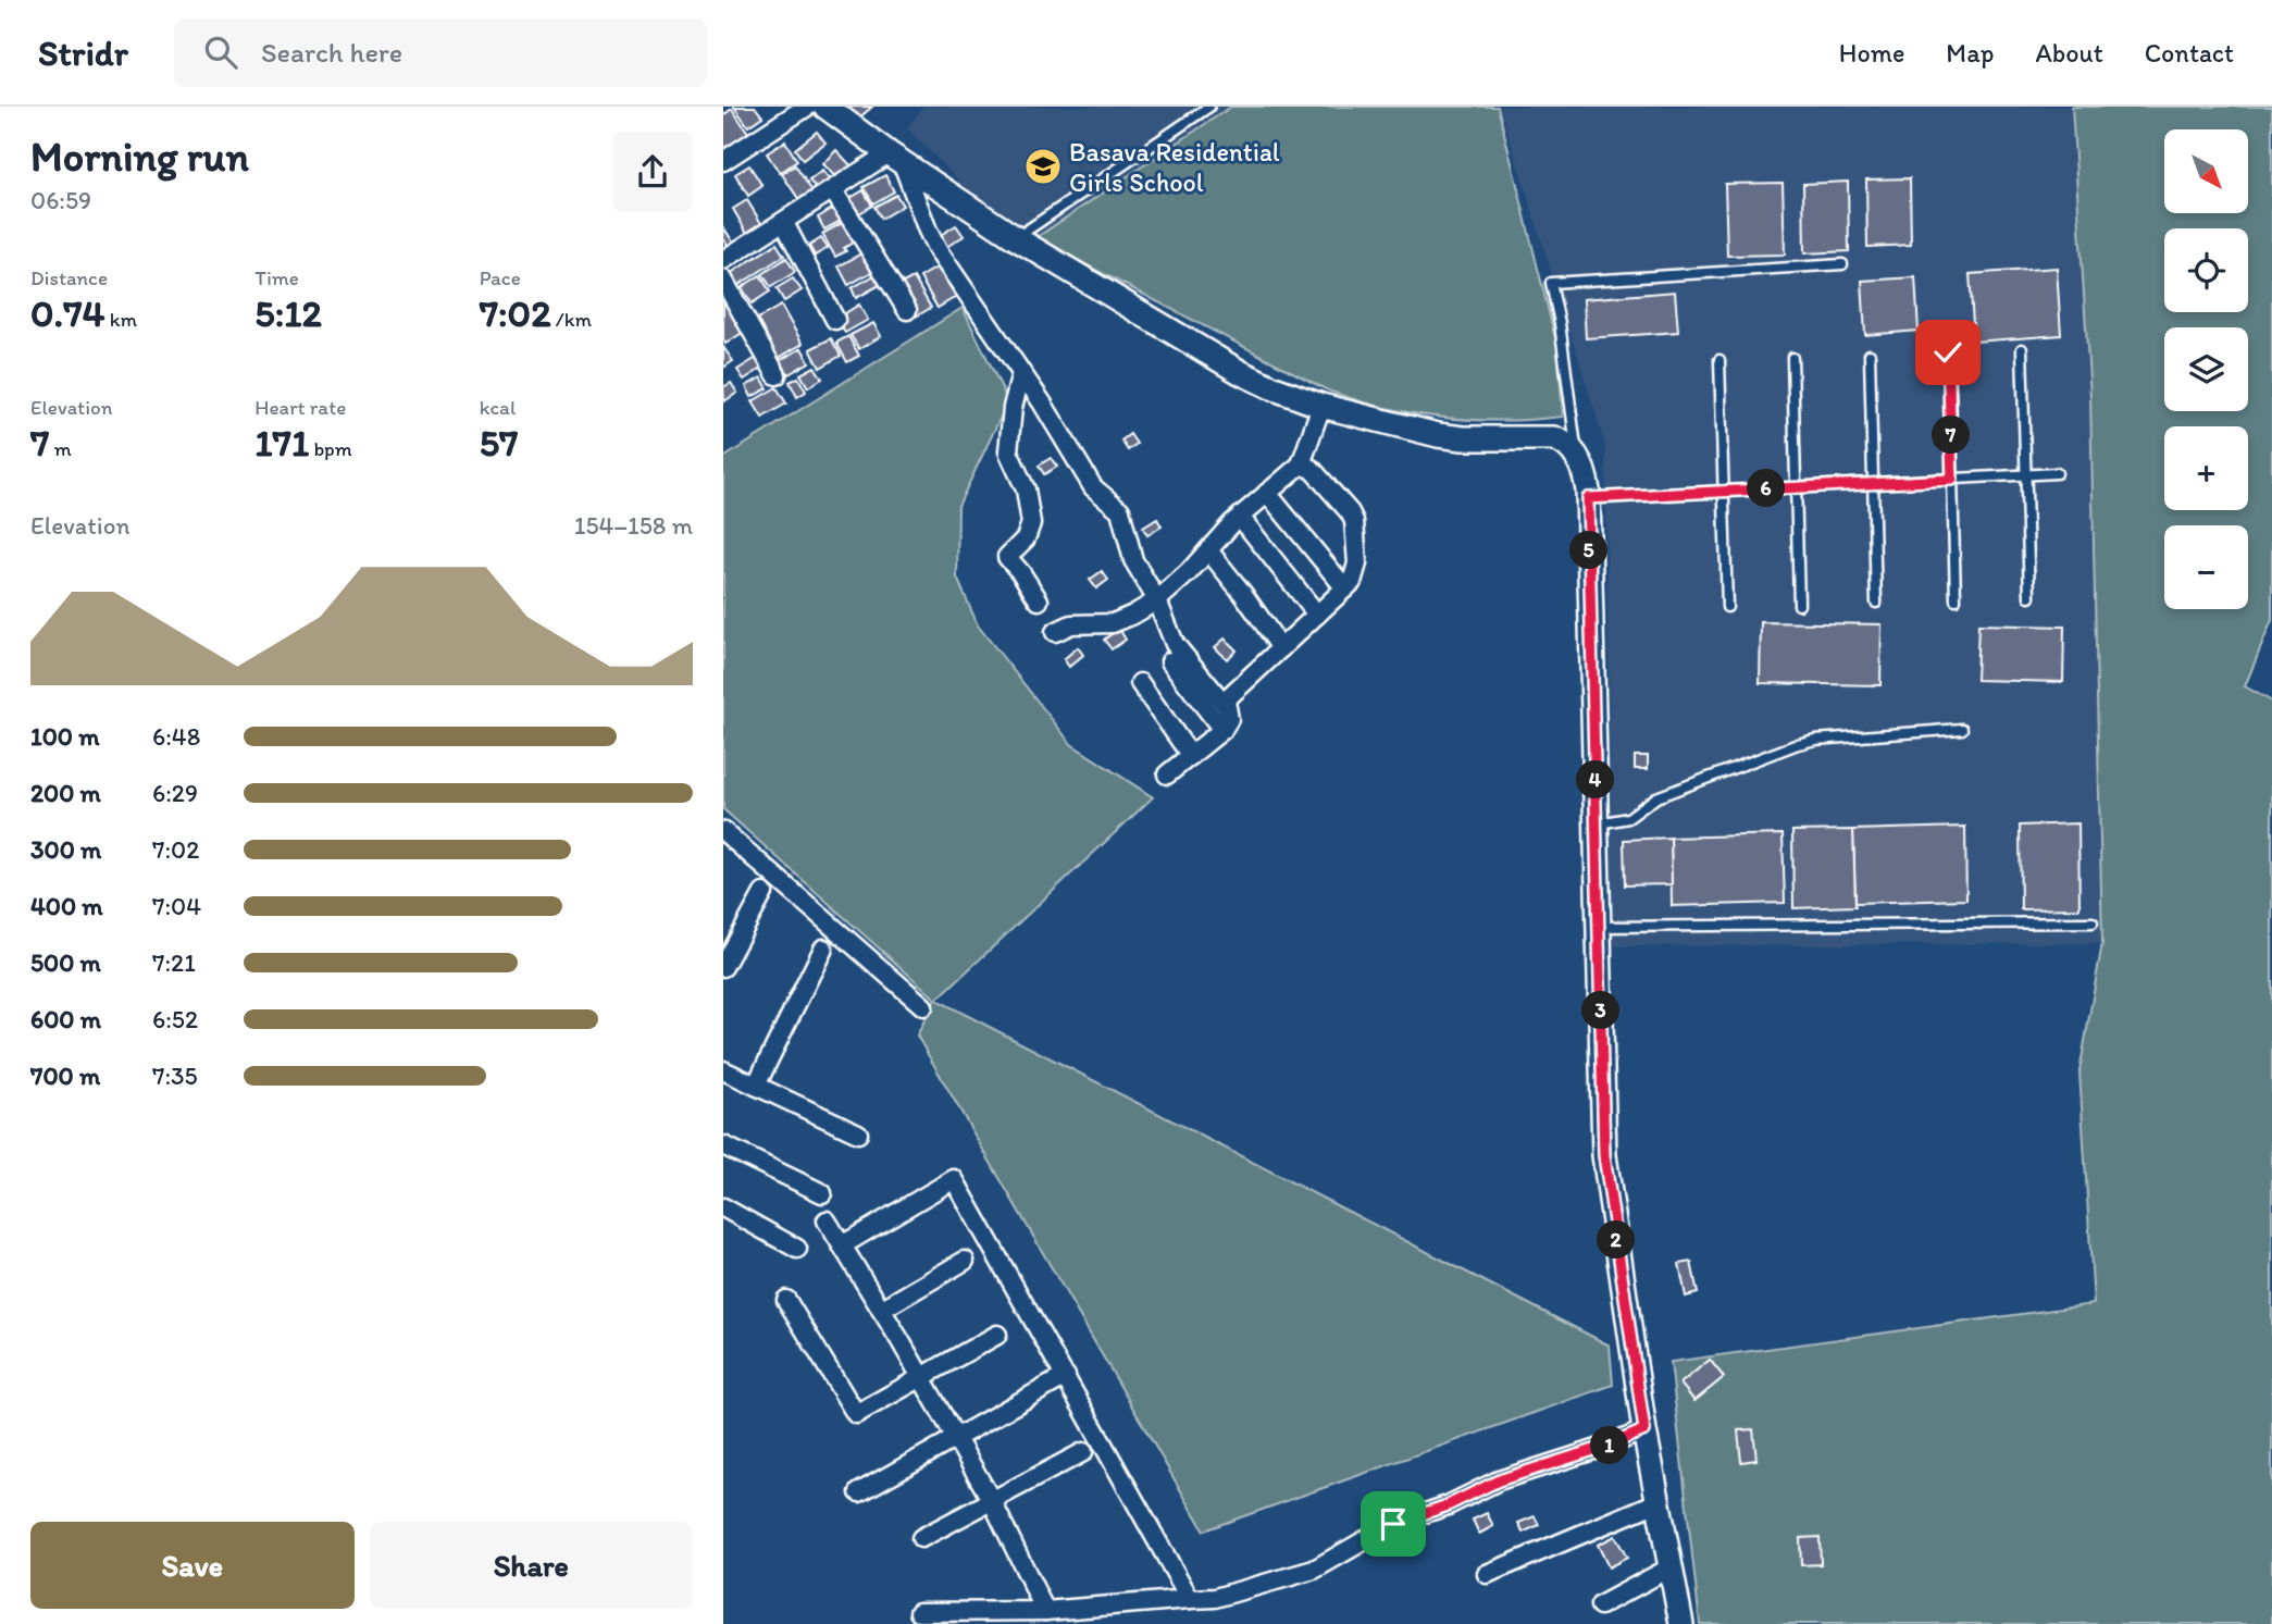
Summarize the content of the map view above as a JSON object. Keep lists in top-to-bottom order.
{
  "places": {
    "school or university": ["Basava Residential Girls School"]
  },
  "north": "bottom right",
  "page": {
    "header": "Stridr",
    "search": "Search here",
    "nav": [
      "Home",
      "Map",
      "About",
      "Contact"
    ],
    "heading": ["Morning run", "06:59"],
    "map_buttons": ["+", "−"],
    "stats": [
      ["Distance", "0.74 km"],
      ["Time", "5:12"],
      ["Pace", "7:02 /km"],
      ["Elevation", "7 m"],
      ["Heart rate", "171 bpm"],
      ["kcal", "57"]
    ],
    "pins": [
      "7",
      "6",
      "5",
      "4",
      "3",
      "2",
      "1"
    ],
    "chart": ["Elevation", "154–158 m"],
    "list": [
      {
        "name": "100 m",
        "note": "6:48"
      },
      {
        "name": "200 m",
        "note": "6:29"
      },
      {
        "name": "300 m",
        "note": "7:02"
      },
      {
        "name": "400 m",
        "note": "7:04"
      },
      {
        "name": "500 m",
        "note": "7:21"
      },
      {
        "name": "600 m",
        "note": "6:52"
      },
      {
        "name": "700 m",
        "note": "7:35"
      }
    ],
    "buttons": ["Save", "Share"]
  }
}
